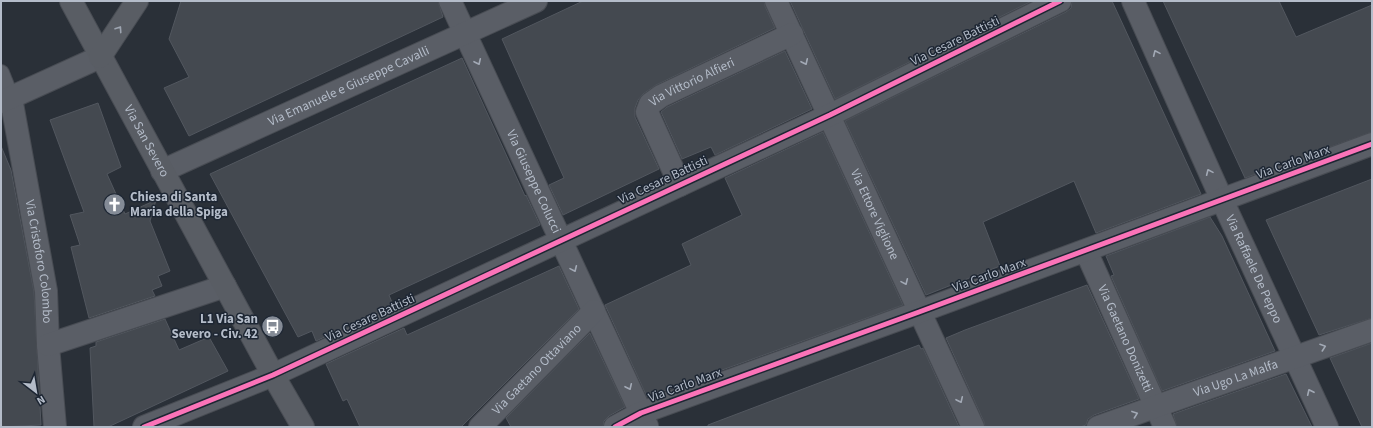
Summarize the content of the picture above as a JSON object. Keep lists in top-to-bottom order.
{
  "streets": {
    "main road": ["Via San Severo"],
    "street": [
      "Via Cesare Battisti",
      "Via Vittorio Alfieri",
      "Via Emanuele e Giuseppe Cavalli",
      "Via Carlo Marx",
      "Via Giuseppe Colucci",
      "Via Ettore Viglione",
      "Via Cristoforo Colombo",
      "Via Raffaele De Peppo",
      "Via Gaetano Donizetti",
      "Via Gaetano Ottaviano",
      "Via Ugo La Malfa"
    ]
  },
  "crossings": [
    ["Via Cesare Battisti", "Via Vittorio Alfieri"],
    ["Via Cesare Battisti", "Via San Severo"],
    ["Via Cesare Battisti", "Via Giuseppe Colucci"],
    ["Via Cesare Battisti", "Via Ettore Viglione"],
    ["Via Vittorio Alfieri", "Via Ettore Viglione"],
    ["Via Emanuele e Giuseppe Cavalli", "Via San Severo"],
    ["Via Emanuele e Giuseppe Cavalli", "Via Giuseppe Colucci"],
    ["Via Carlo Marx", "Via Giuseppe Colucci"],
    ["Via Carlo Marx", "Via Ettore Viglione"],
    ["Via Carlo Marx", "Via Raffaele De Peppo"],
    ["Via Carlo Marx", "Via Gaetano Donizetti"],
    ["Via Giuseppe Colucci", "Via Gaetano Ottaviano"],
    ["Via Raffaele De Peppo", "Via Ugo La Malfa"],
    ["Via Gaetano Donizetti", "Via Ugo La Malfa"]
  ],
  "one_way": [
    "Via Giuseppe Colucci",
    "Via Ettore Viglione",
    "Via Raffaele De Peppo",
    "Via Ugo La Malfa"
  ],
  "places": {
    "church": ["Chiesa di Santa Maria della Spiga"],
    "bus stop": ["L1 Via San Severo - Civ. 42"]
  },
  "north": "bottom right"
}
